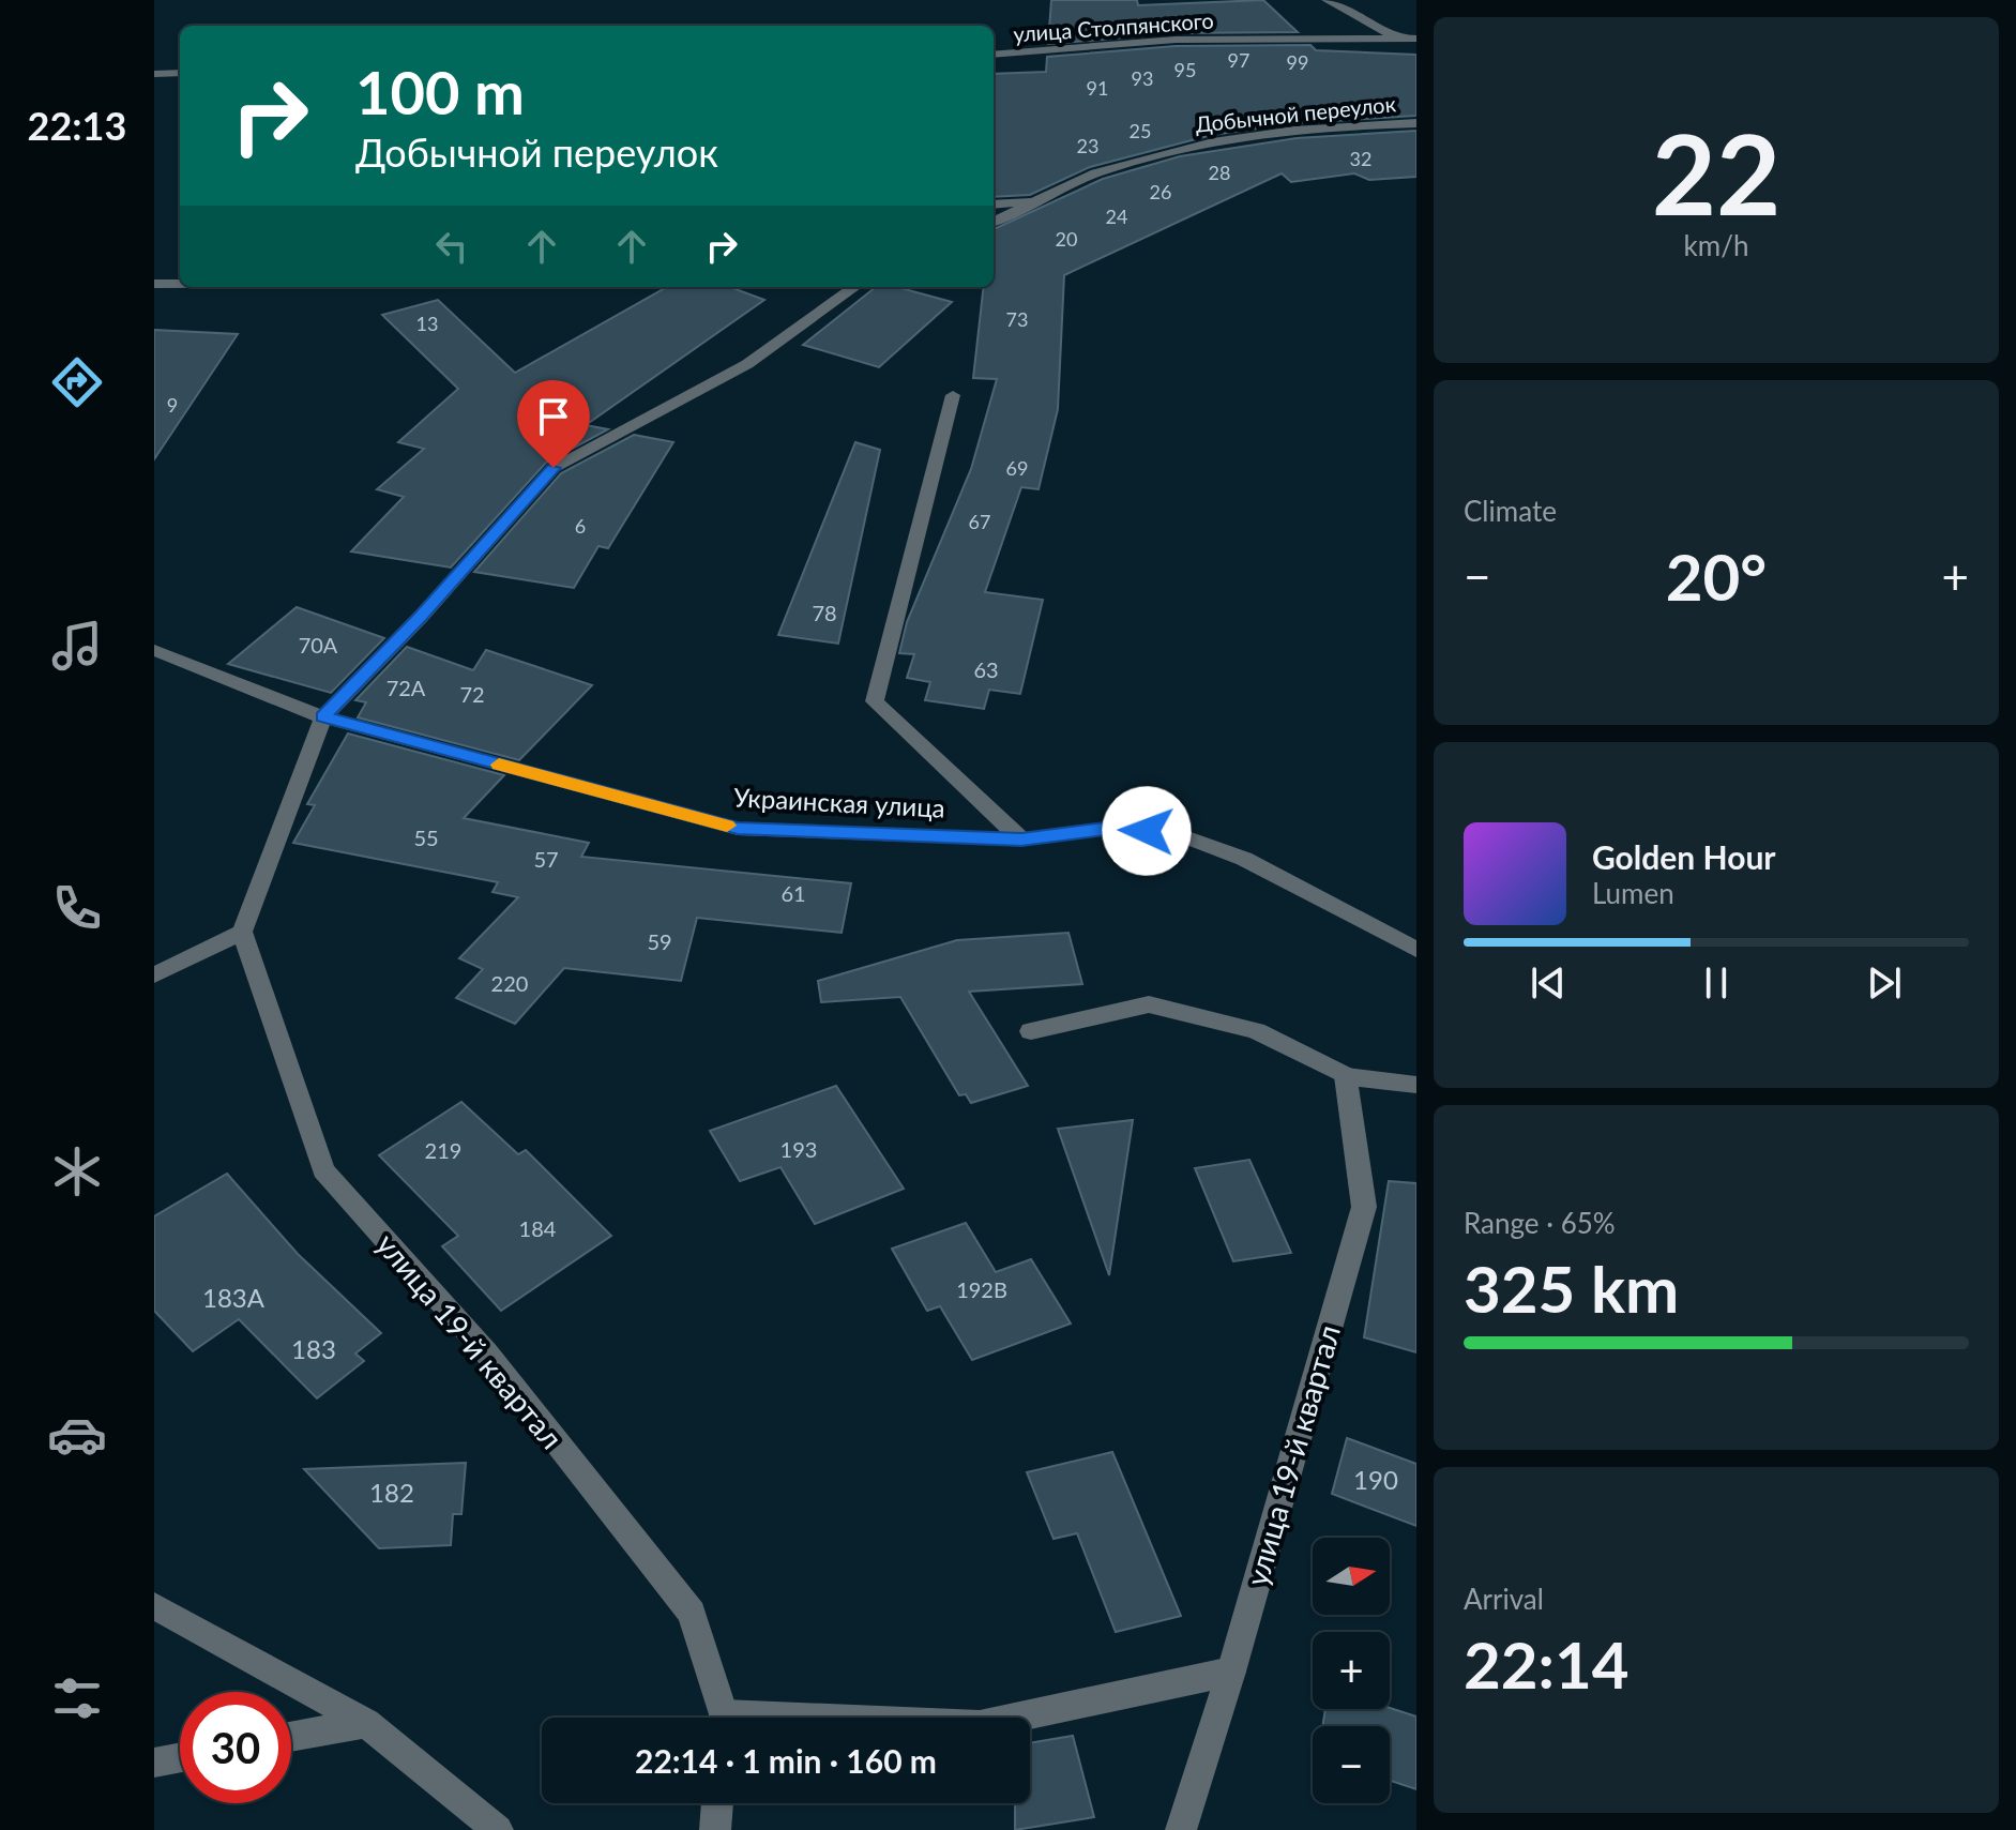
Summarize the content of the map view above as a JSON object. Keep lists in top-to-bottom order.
{
  "streets": {
    "street": [
      "улица Столпянского",
      "Добычной переулок",
      "Украинская улица",
      "улица 19-й квартал"
    ]
  },
  "house_numbers": [
    "97",
    "99",
    "95",
    "93",
    "91",
    "25",
    "23",
    "32",
    "28",
    "26",
    "24",
    "20",
    "73",
    "13",
    "9",
    "69",
    "67",
    "6",
    "78",
    "70А",
    "63",
    "72А",
    "72",
    "55",
    "57",
    "61",
    "59",
    "220",
    "193",
    "219",
    "184",
    "192В",
    "183А",
    "183",
    "190",
    "182"
  ],
  "north": "right",
  "page": {
    "tabs": "22:13",
    "tile": [
      ["22", "km/h"],
      "Climate",
      ["Range · 65%", "325 km"],
      ["Arrival", "22:14"]
    ],
    "turn": ["100 m", "Добычной переулок"],
    "heat": ["−", "20°", "+"],
    "song": ["Golden Hour", "Lumen"],
    "map_buttons": ["+", "−"],
    "limit": "30",
    "trip": "22:14 · 1 min · 160 m"
  }
}
